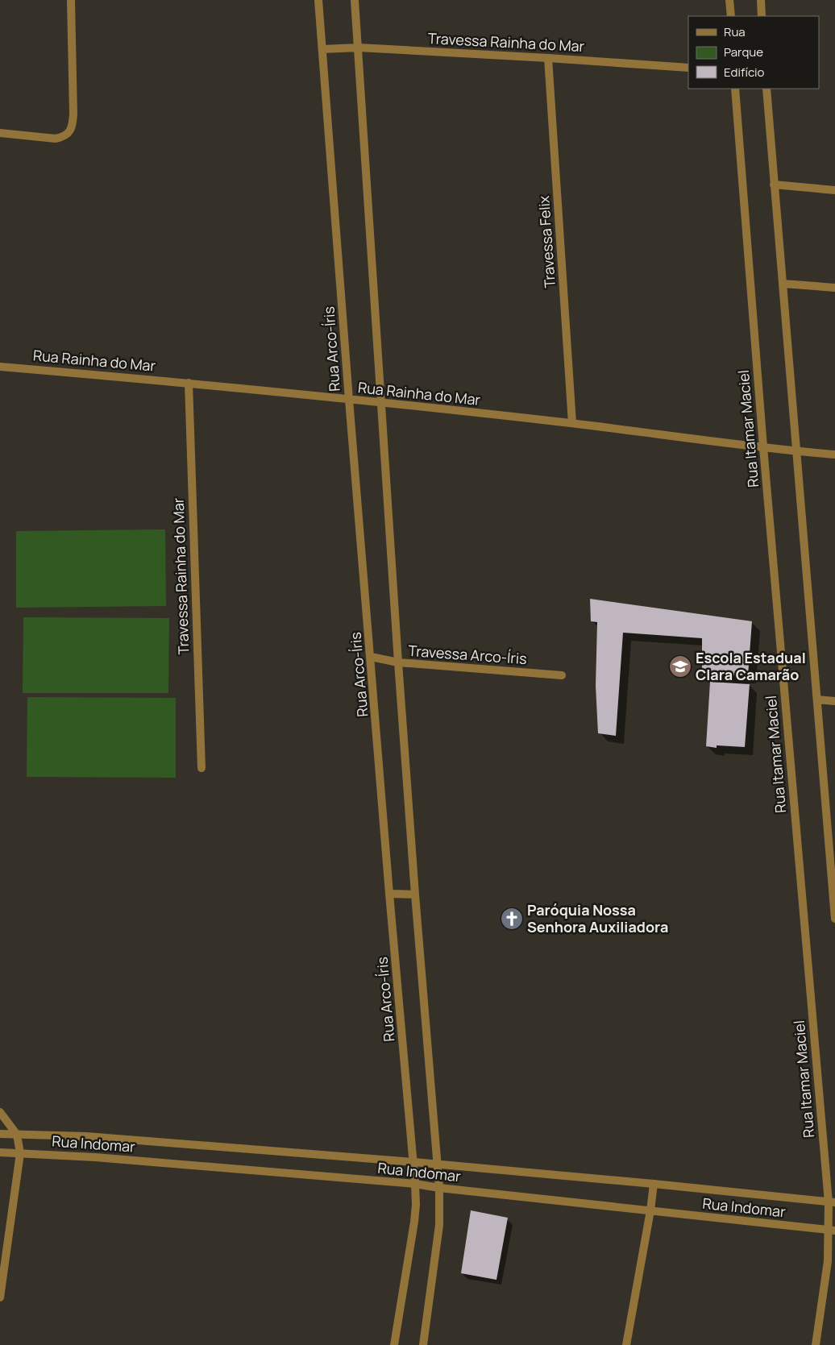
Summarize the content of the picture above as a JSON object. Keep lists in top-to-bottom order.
{
  "streets": {
    "street": [
      "Travessa Rainha do Mar",
      "Travessa Felix",
      "Rua Arco-Íris",
      "Rua Rainha do Mar",
      "Rua Itamar Maciel",
      "Travessa Arco-Íris",
      "Rua Indomar"
    ]
  },
  "crossings": [
    ["Travessa Rainha do Mar", "Travessa Felix"],
    ["Travessa Rainha do Mar", "Rua Arco-Íris"],
    ["Travessa Rainha do Mar", "Rua Rainha do Mar"],
    ["Travessa Felix", "Rua Rainha do Mar"],
    ["Rua Arco-Íris", "Rua Rainha do Mar"],
    ["Rua Arco-Íris", "Travessa Arco-Íris"],
    ["Rua Arco-Íris", "Rua Indomar"],
    ["Rua Rainha do Mar", "Rua Itamar Maciel"],
    ["Rua Itamar Maciel", "Rua Indomar"]
  ],
  "places": {
    "school or university": ["Escola Estadual Clara Camarão"],
    "church": ["Paróquia Nossa Senhora Auxiliadora"]
  },
  "legend": ["Rua", "Parque", "Edifício"]
}
